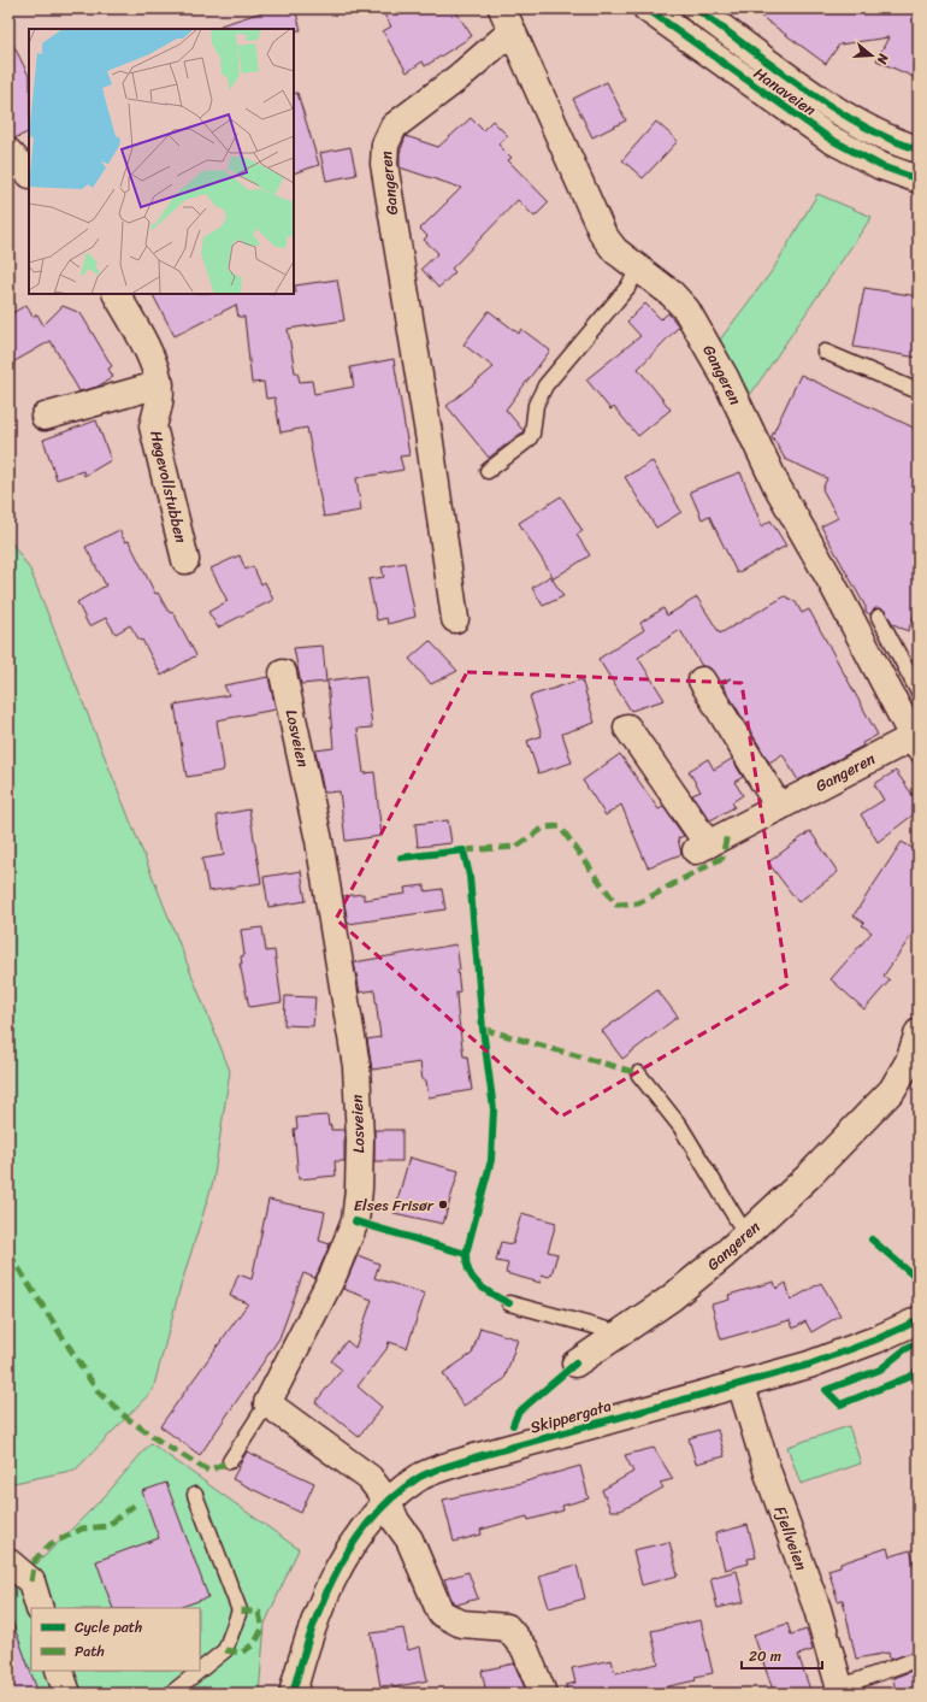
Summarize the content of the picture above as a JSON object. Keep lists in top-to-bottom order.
{
  "streets": {
    "street": [
      "Hanaveien",
      "Gangeren",
      "Høgevollstubben",
      "Losveien",
      "Skippergata",
      "Fjellveien"
    ]
  },
  "crossings": [
    ["Skippergata", "Fjellveien"]
  ],
  "places": ["Elses Frisør"],
  "legend": ["Cycle path", "Path"],
  "scale_bar": "20 m",
  "north": "right"
}
